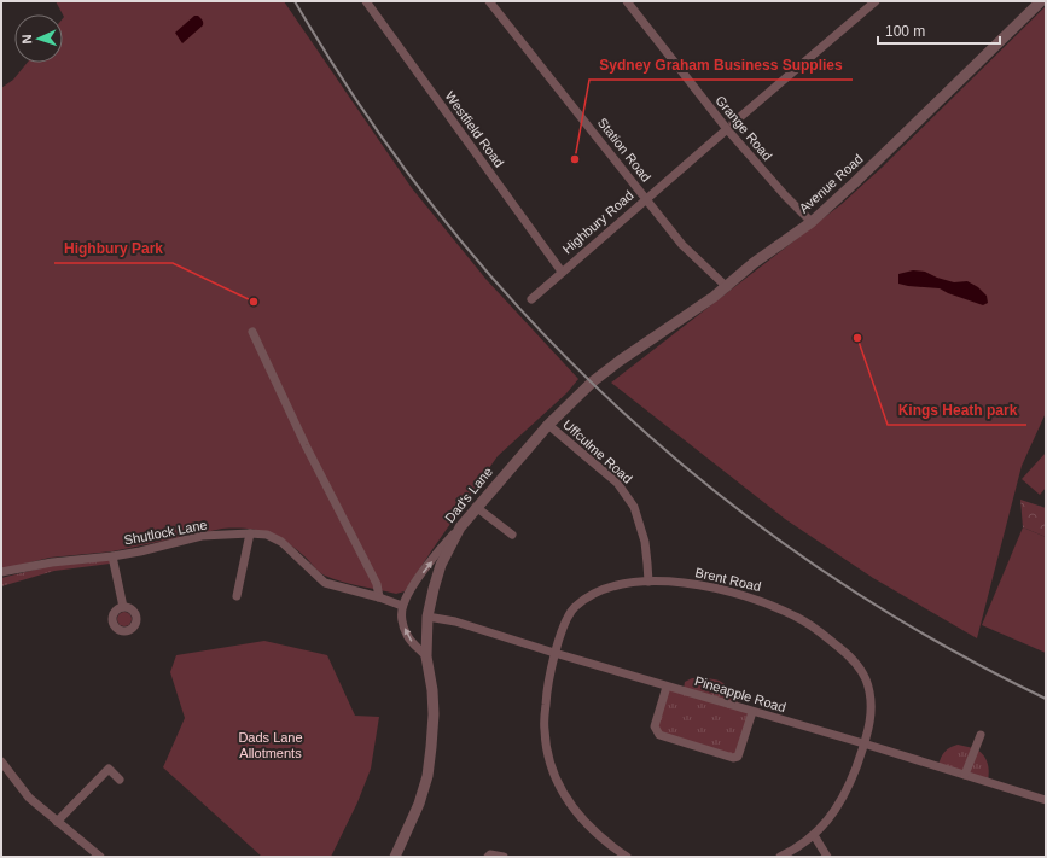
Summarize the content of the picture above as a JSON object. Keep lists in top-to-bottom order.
{
  "streets": {
    "street": [
      "Grange Road",
      "Westfield Road",
      "Station Road",
      "Avenue Road",
      "Highbury Road",
      "Uffculme Road",
      "Dad's Lane",
      "Shutlock Lane",
      "Brent Road",
      "Pineapple Road"
    ]
  },
  "crossings": [
    ["Grange Road", "Avenue Road"],
    ["Grange Road", "Highbury Road"],
    ["Westfield Road", "Highbury Road"],
    ["Station Road", "Avenue Road"],
    ["Station Road", "Highbury Road"],
    ["Avenue Road", "Dad's Lane"],
    ["Uffculme Road", "Dad's Lane"],
    ["Uffculme Road", "Brent Road"],
    ["Dad's Lane", "Pineapple Road"],
    ["Brent Road", "Pineapple Road"]
  ],
  "parks": ["Dads Lane Allotments"],
  "places": ["Sydney Graham Business Supplies", "Highbury Park", "Kings Heath park"],
  "scale_bar": "100 m",
  "north": "left"
}
